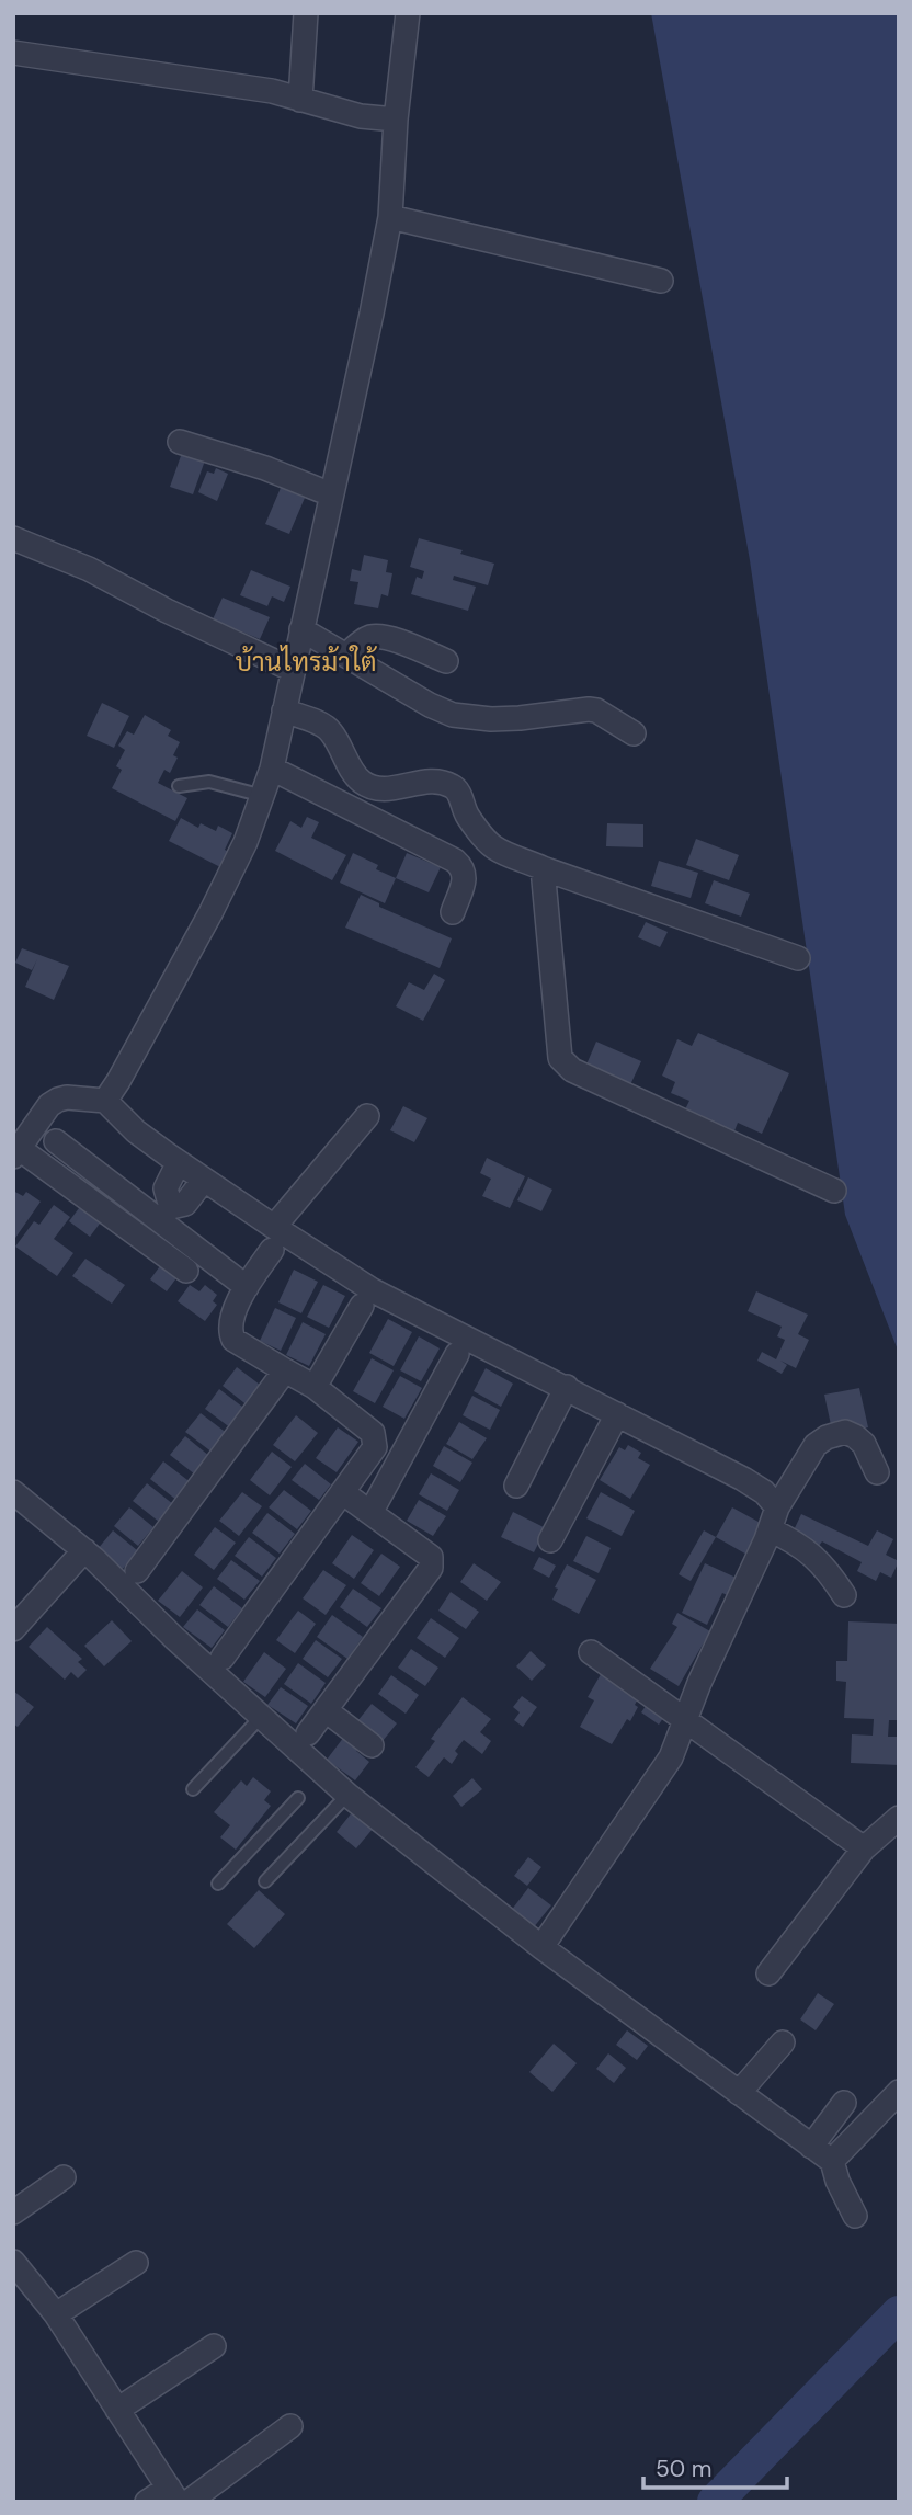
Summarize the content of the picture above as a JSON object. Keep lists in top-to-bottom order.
{
  "districts": ["บ้านไทรม้าใต้"],
  "scale_bar": "50 m"
}
